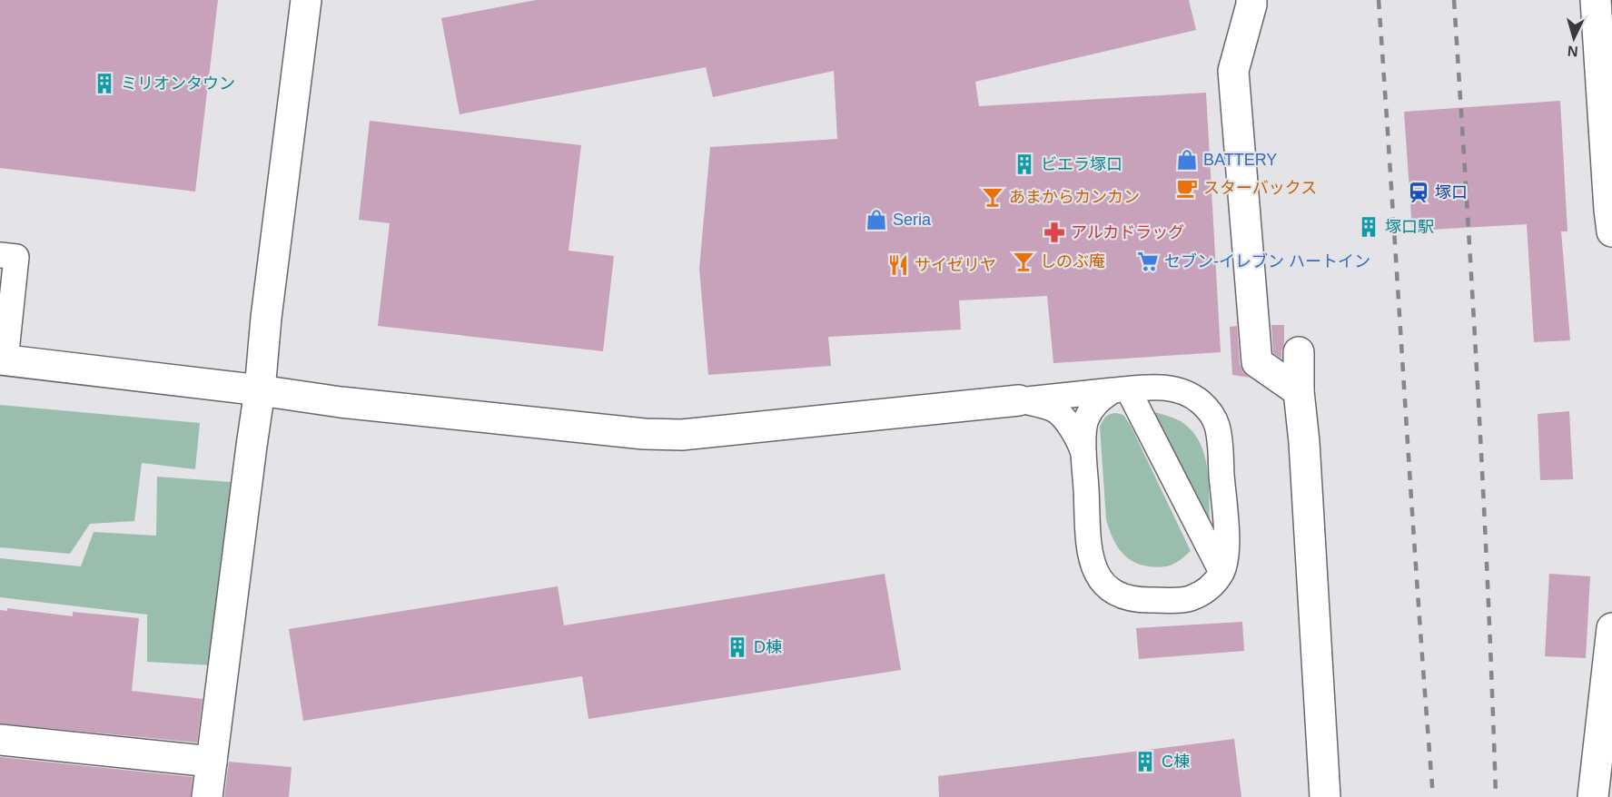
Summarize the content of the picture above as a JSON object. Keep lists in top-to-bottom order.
{
  "places": {
    "building": [
      "ミリオンタウン",
      "ビエラ塚口",
      "塚口駅",
      "D棟",
      "C棟"
    ],
    "shop": ["BATTERY", "Seria"],
    "cafe": ["スターバックス"],
    "station": ["塚口"],
    "bar": ["あまからカンカン", "しのぶ庵"],
    "pharmacy": ["アルカドラッグ"],
    "supermarket": ["セブン‐イレブン ハートイン"],
    "restaurant": ["サイゼリヤ"]
  },
  "north": "bottom"
}
